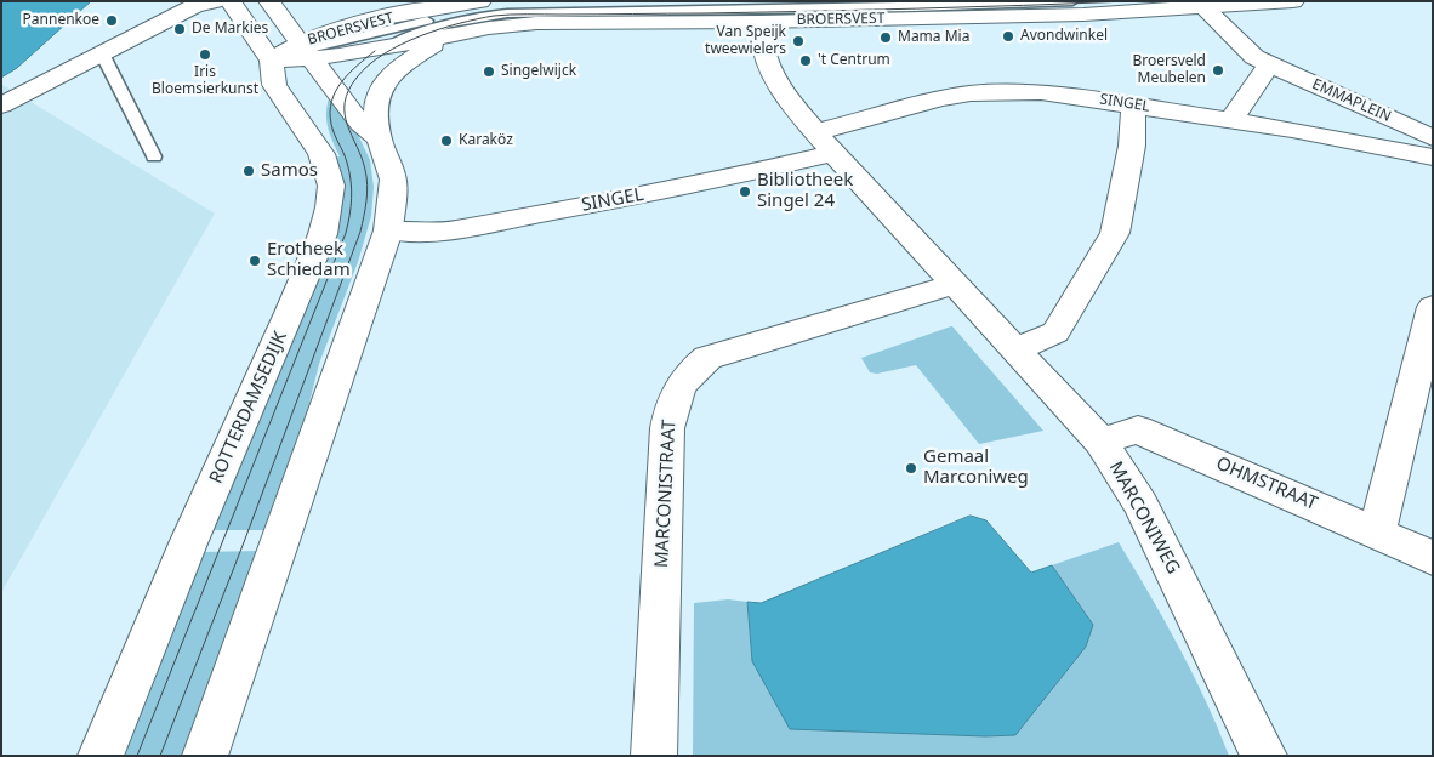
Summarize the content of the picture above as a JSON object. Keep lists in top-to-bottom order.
{
  "streets": {
    "street": [
      "BROERSVEST",
      "EMMAPLEIN",
      "SINGEL",
      "ROTTERDAMSEDIJK",
      "OHMSTRAAT",
      "MARCONISTRAAT",
      "MARCONIWEG"
    ]
  },
  "crossings": [
    ["BROERSVEST", "EMMAPLEIN"],
    ["BROERSVEST", "ROTTERDAMSEDIJK"],
    ["BROERSVEST", "MARCONIWEG"],
    ["SINGEL", "MARCONIWEG"],
    ["OHMSTRAAT", "MARCONIWEG"],
    ["MARCONISTRAAT", "MARCONIWEG"]
  ],
  "places": [
    "Pannenkoe",
    "De Markies",
    "Avondwinkel",
    "Mama Mia",
    "Van Speijk tweewielers",
    "Iris Bloemsierkunst",
    "'t Centrum",
    "Broersveld Meubelen",
    "Singelwijck",
    "Karaköz",
    "Samos",
    "Bibliotheek Singel 24",
    "Erotheek Schiedam",
    "Gemaal Marconiweg"
  ]
}
